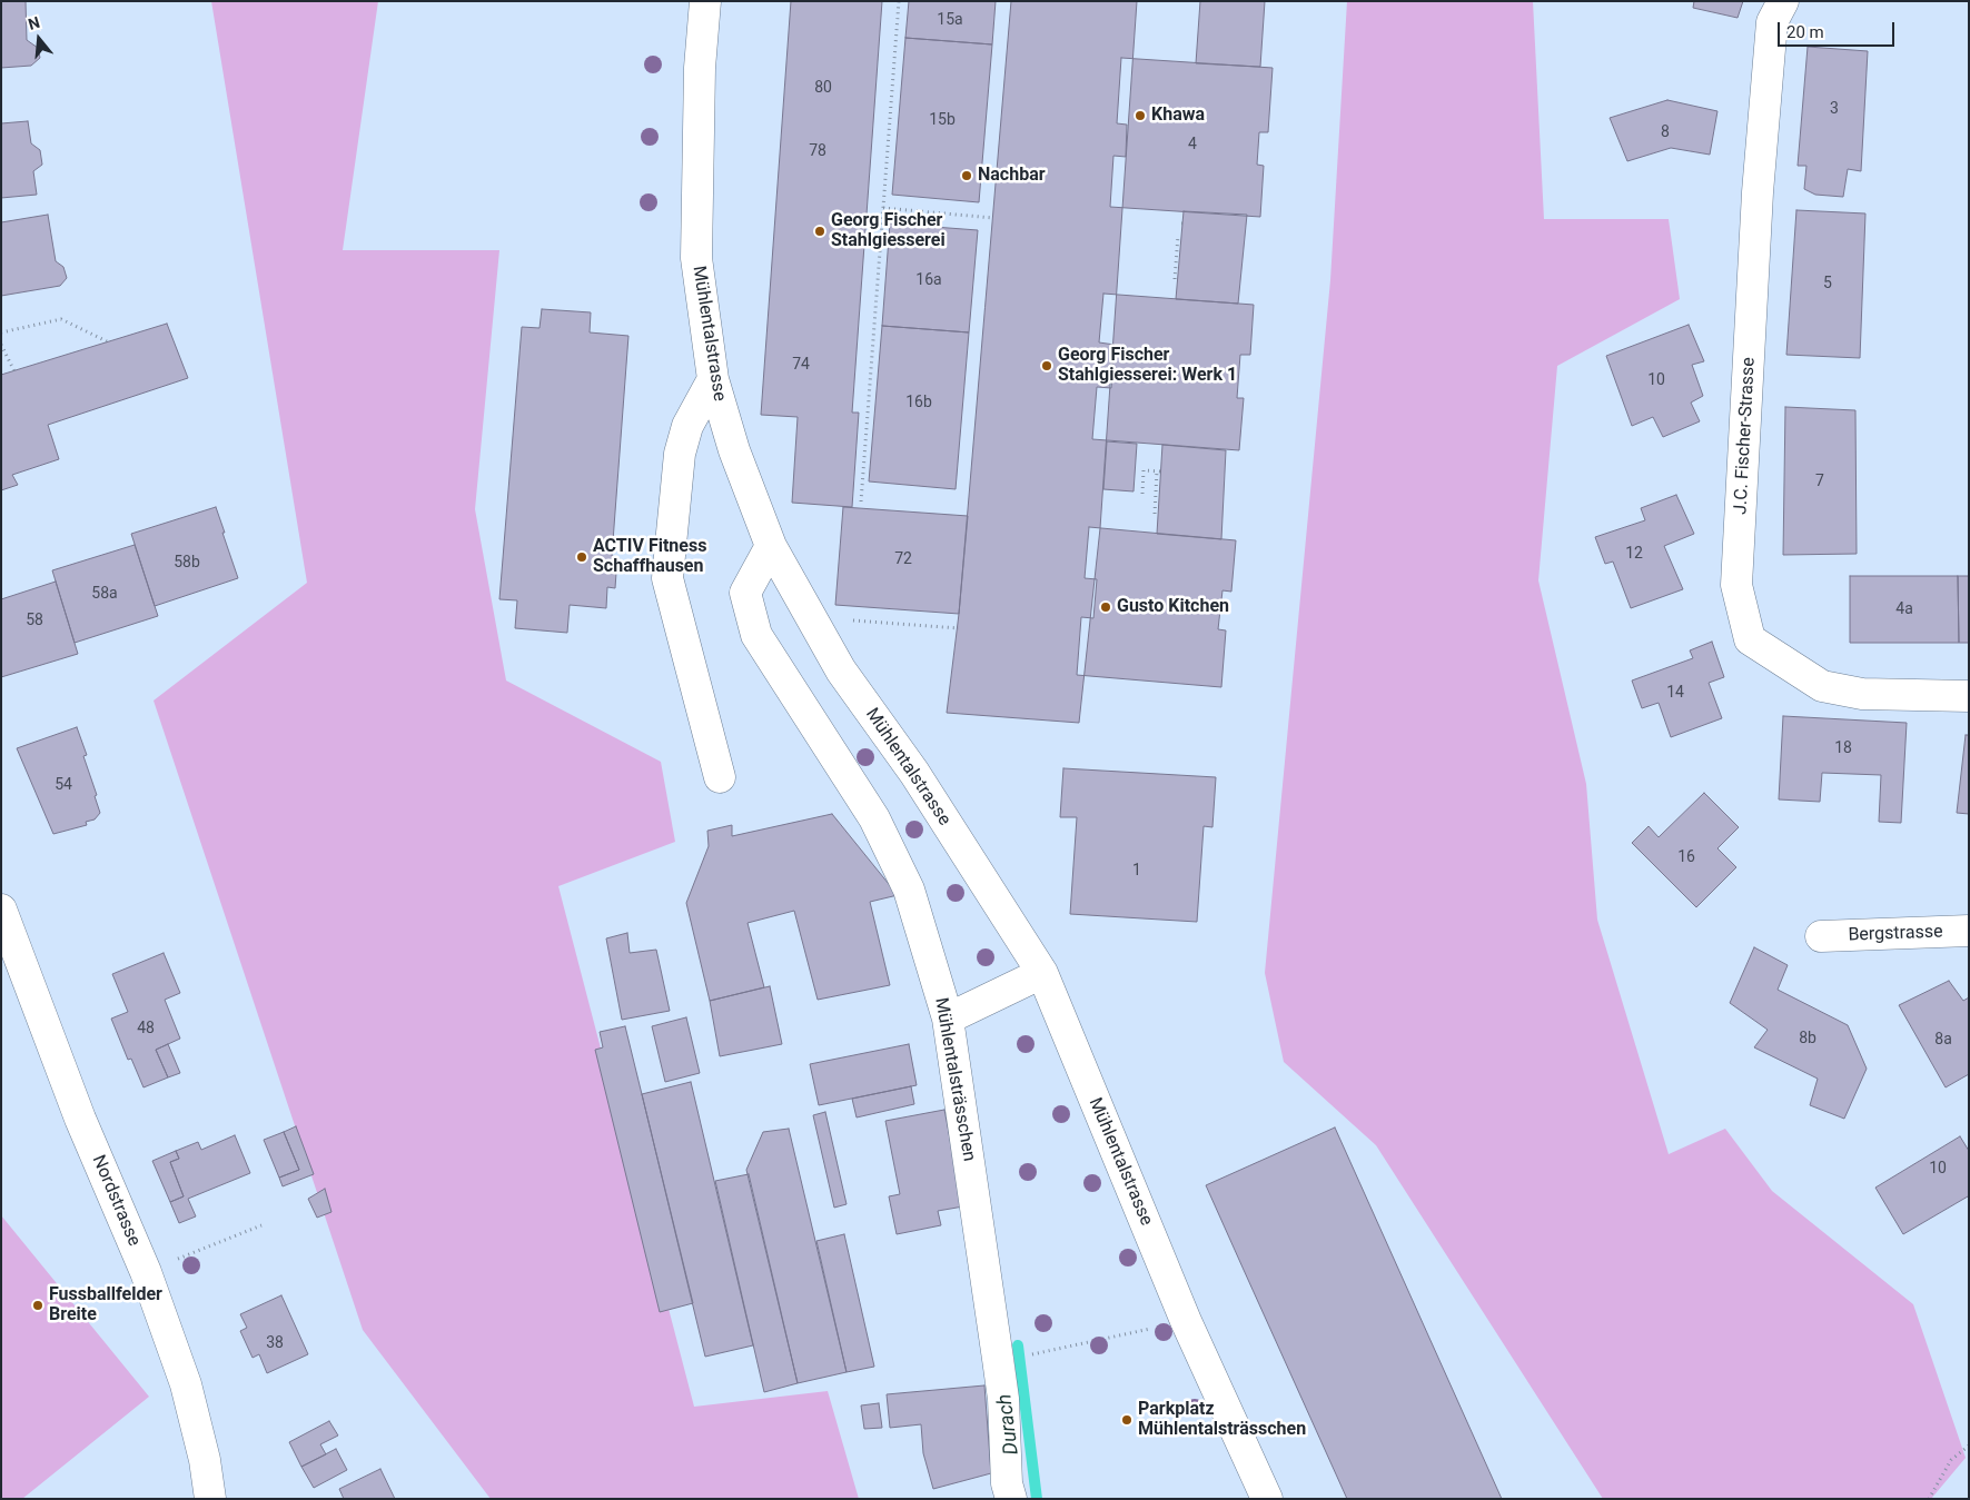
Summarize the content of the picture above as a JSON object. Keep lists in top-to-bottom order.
{
  "streets": {
    "street": [
      "Mühlentalstrasse",
      "J.C. Fischer-Strasse",
      "Bergstrasse",
      "Mühlentalsträsschen",
      "Nordstrasse"
    ]
  },
  "crossings": [
    ["Mühlentalstrasse", "Mühlentalsträsschen"]
  ],
  "water": ["Durach"],
  "places": [
    "Khawa",
    "Nachbar",
    "Georg Fischer Stahlgiesserei",
    "Georg Fischer Stahlgiesserei: Werk 1",
    "ACTIV Fitness Schaffhausen",
    "Gusto Kitchen",
    "Fussballfelder Breite",
    "Parkplatz Mühlentalsträsschen"
  ],
  "house_numbers": [
    "15a",
    "80",
    "3",
    "15b",
    "8",
    "4",
    "78",
    "16a",
    "5",
    "74",
    "10",
    "16b",
    "7",
    "12",
    "72",
    "58b",
    "58a",
    "4a",
    "58",
    "14",
    "18",
    "54",
    "16",
    "1",
    "48",
    "8b",
    "8a",
    "10",
    "38"
  ],
  "scale_bar": "20 m",
  "north": "top"
}
